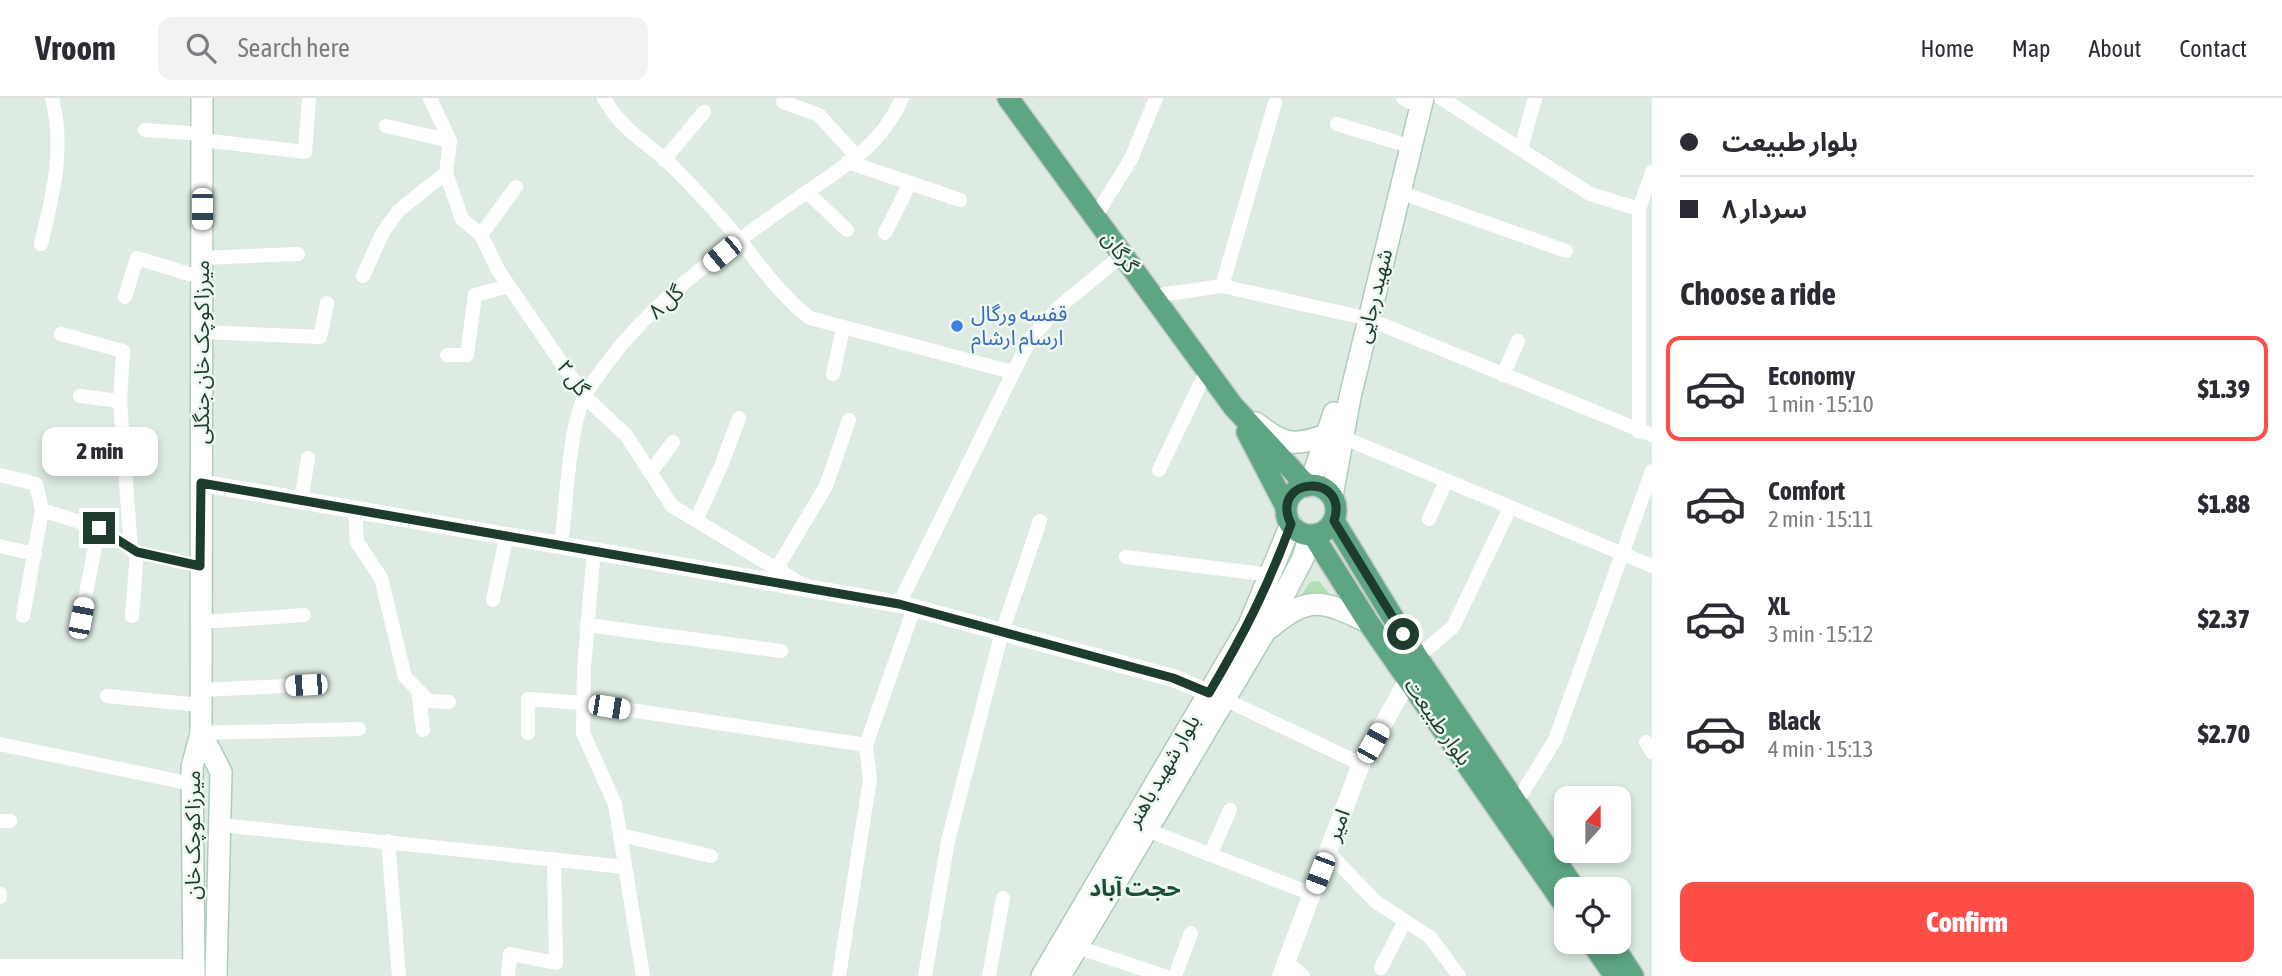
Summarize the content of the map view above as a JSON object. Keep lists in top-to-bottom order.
{
  "streets": {
    "main road": [
      "گرگان",
      "شهید رجایی",
      "میرزا کوچک خان جنگلی",
      "بلوار طبیعت",
      "بلوار شهید باهنر",
      "میرزا کوچک خان"
    ],
    "street": ["گل ۸", "گل ۲", "امیر"]
  },
  "crossings": [
    ["شهید رجایی", "بلوار طبیعت"],
    ["شهید رجایی", "بلوار شهید باهنر"],
    ["گل ۸", "گل ۲"],
    ["میرزا کوچک خان جنگلی", "میرزا کوچک خان"],
    ["بلوار طبیعت", "بلوار شهید باهنر"],
    ["بلوار طبیعت", "امیر"]
  ],
  "districts": ["حجت آباد"],
  "places": ["قفسه ورگال ارسام ارشام"],
  "north": "top",
  "page": {
    "header": "Vroom",
    "search": "Search here",
    "nav": [
      "Home",
      "Map",
      "About",
      "Contact"
    ],
    "banner": ["بلوار طبیعت", "سردار ۸"],
    "heading": "Choose a ride",
    "list": [
      {
        "name": "Economy",
        "note": "1 min · 15:10",
        "value": "$1.39"
      },
      {
        "name": "Comfort",
        "note": "2 min · 15:11",
        "value": "$1.88"
      },
      {
        "name": "XL",
        "note": "3 min · 15:12",
        "value": "$2.37"
      },
      {
        "name": "Black",
        "note": "4 min · 15:13",
        "value": "$2.70"
      }
    ],
    "bubble": "2 min",
    "buttons": "Confirm"
  }
}
